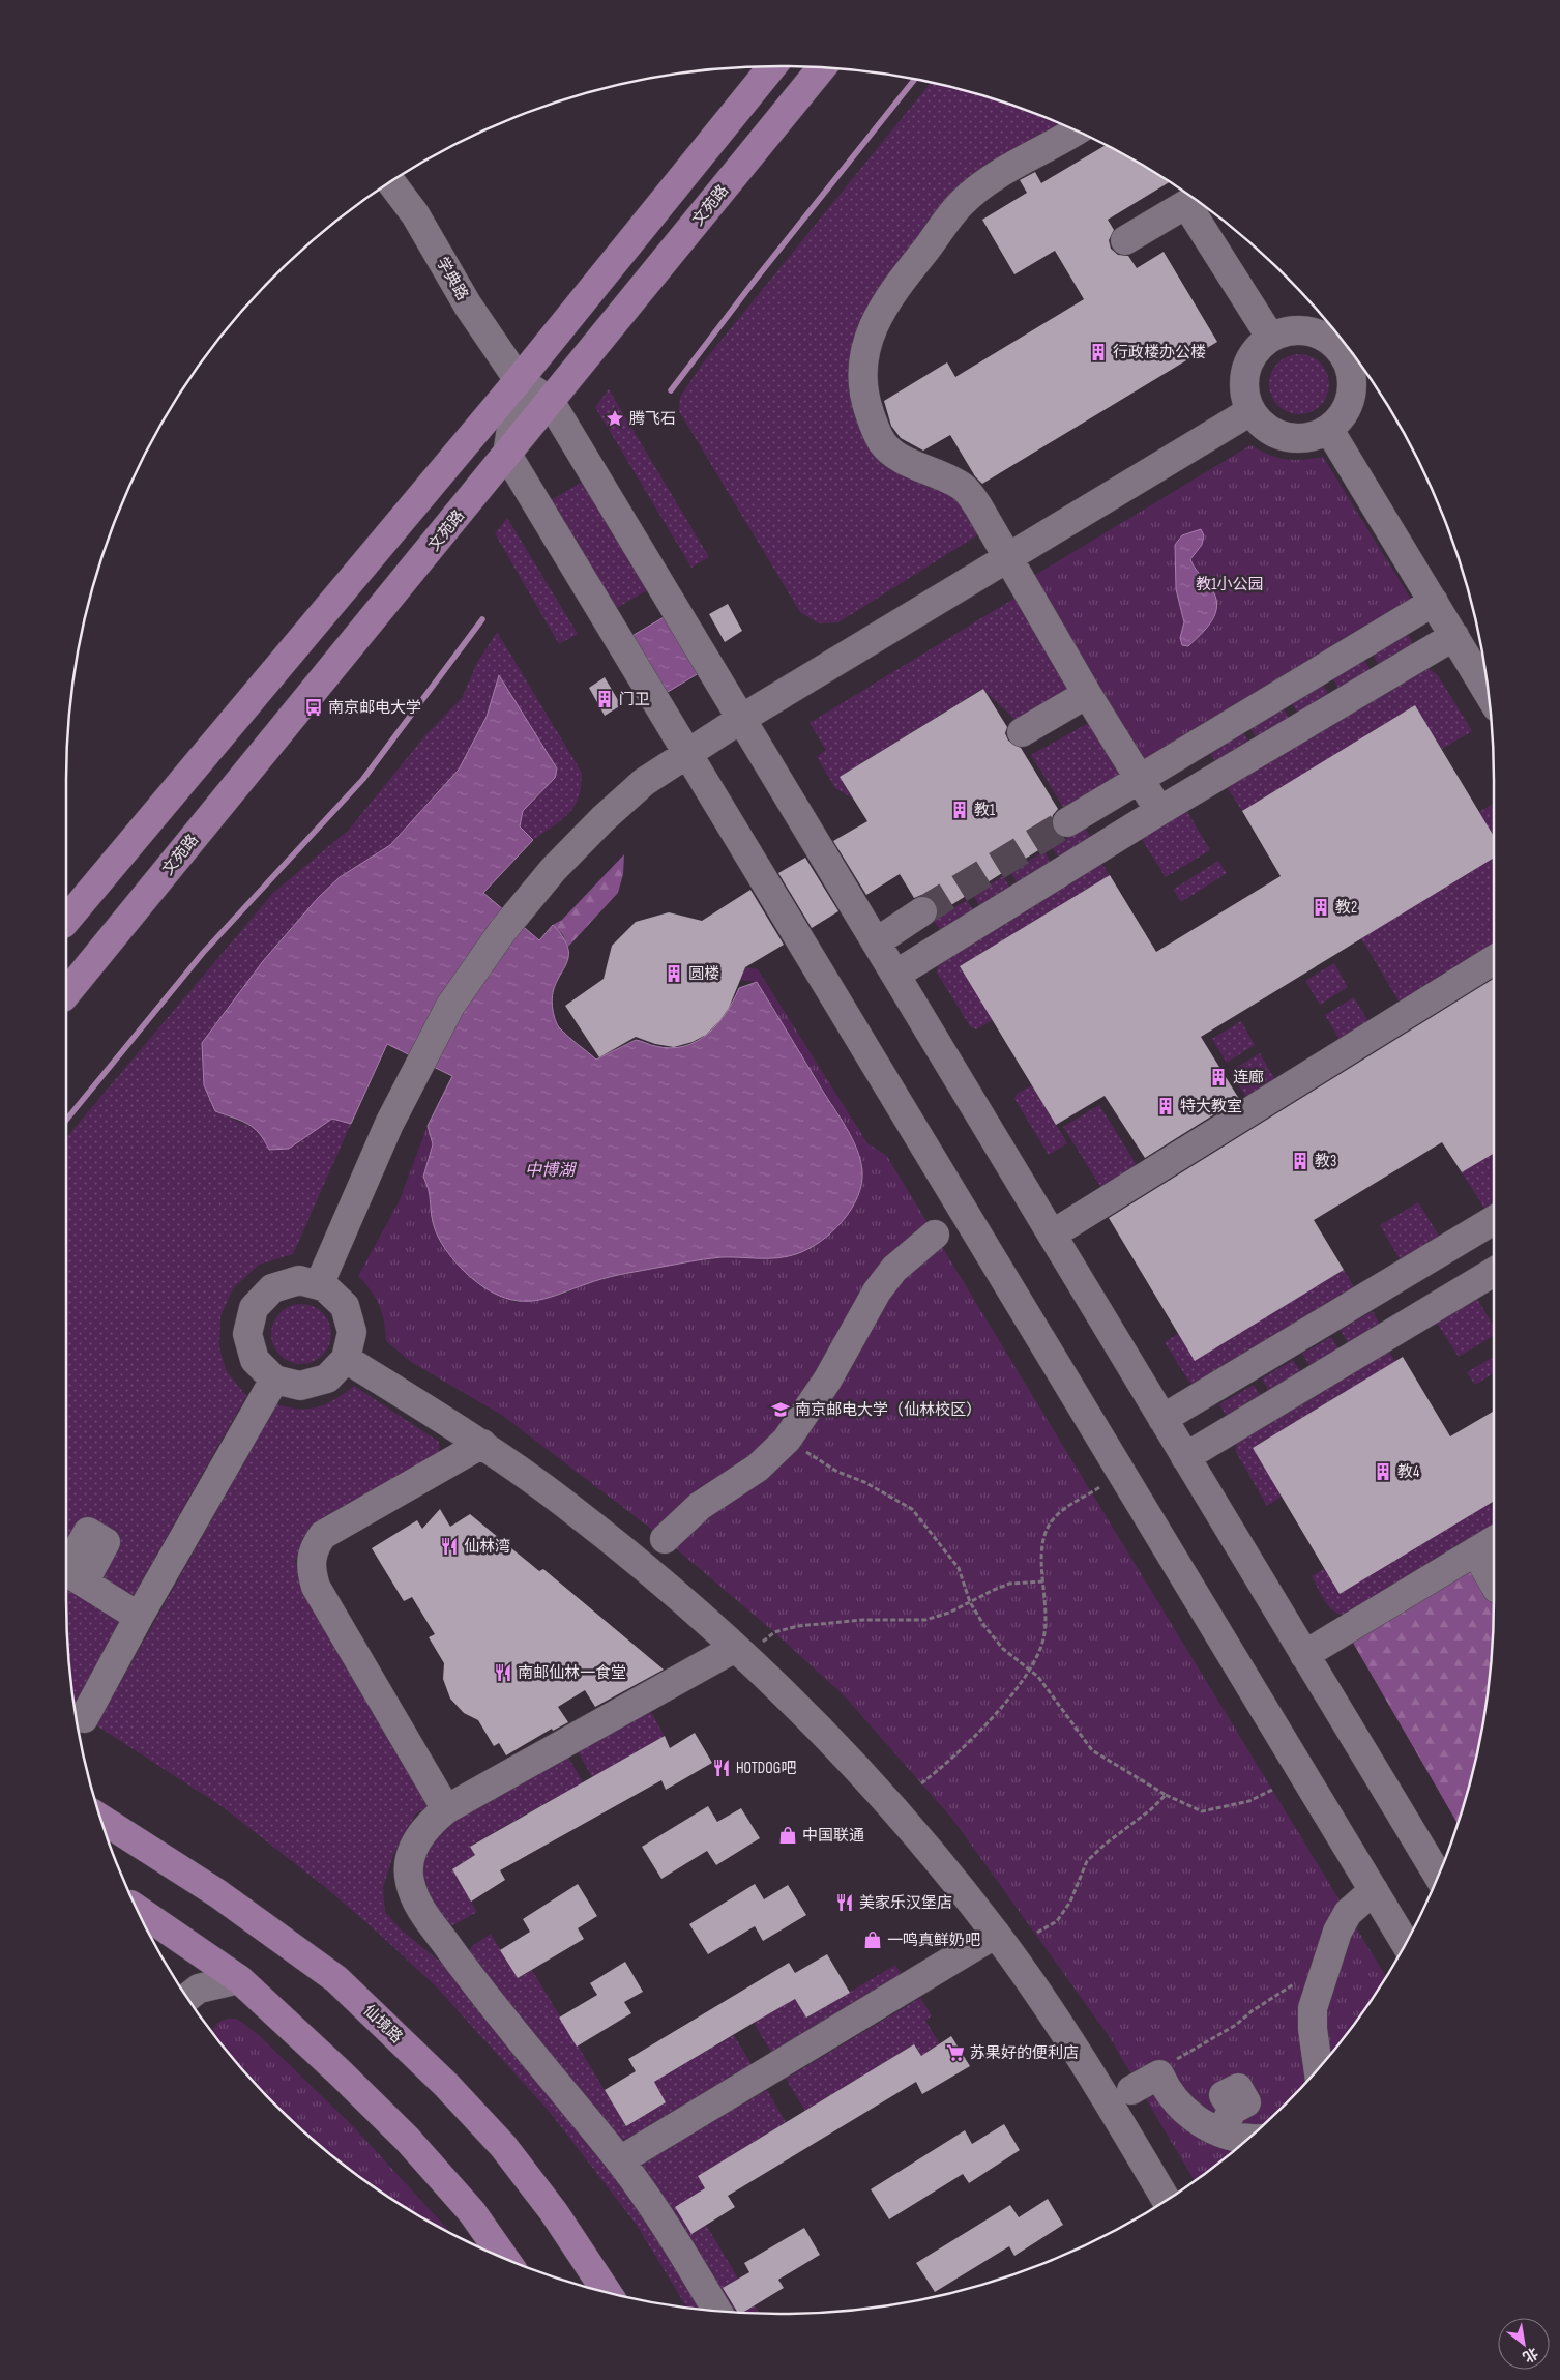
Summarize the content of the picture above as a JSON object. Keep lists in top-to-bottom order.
{
  "streets": {
    "main road": ["文苑路", "仙境路"],
    "street": ["学典路"]
  },
  "water": ["中博湖"],
  "parks": ["教1小公园"],
  "places": {
    "building": [
      "行政楼办公楼",
      "门卫",
      "教1",
      "教2",
      "圆楼",
      "连廊",
      "特大教室",
      "教3",
      "教4"
    ],
    "place": ["腾飞石"],
    "bus stop": ["南京邮电大学"],
    "school or university": ["南京邮电大学（仙林校区）"],
    "restaurant": [
      "仙林湾",
      "南邮仙林一食堂",
      "HOTDOG吧",
      "美家乐汉堡店"
    ],
    "shop": ["中国联通", "一鸣真鲜奶吧"],
    "supermarket": ["苏果好的便利店"]
  },
  "north": "bottom right"
}
